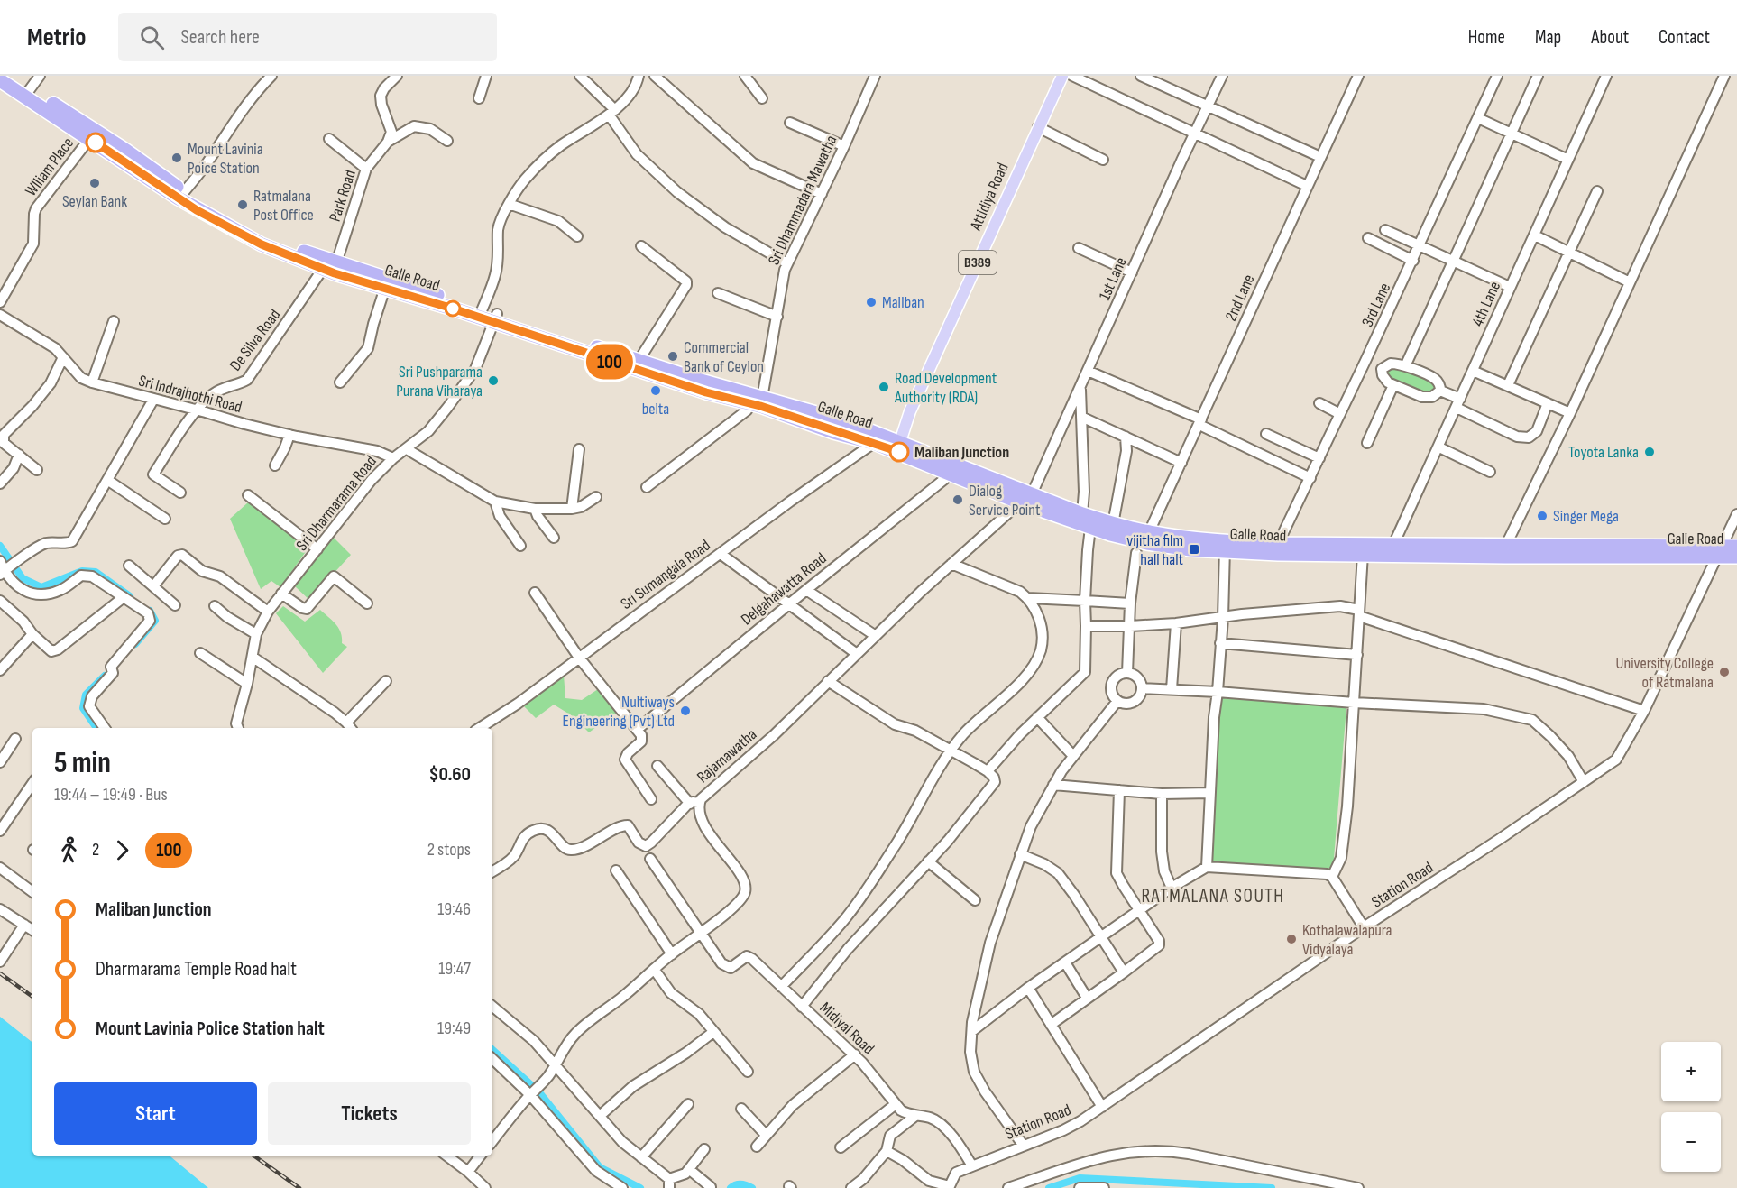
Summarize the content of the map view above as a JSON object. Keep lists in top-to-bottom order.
{
  "streets": {
    "highway": ["Galle Road"],
    "main road": ["Attidiya Road", "B389"],
    "street": [
      "Wlliam Place",
      "Park Road",
      "Sri Dhammadara Mawatha",
      "1st Lane",
      "2nd Lane",
      "4th Lane",
      "3rd Lane",
      "De Silva Road",
      "Sri Indrajhothi Road",
      "Sri Dharmarama Road",
      "Sri Sumangala Road",
      "Delgahawatta Road",
      "Rajamawatha",
      "Station Road",
      "Midiyal Road"
    ]
  },
  "crossings": [
    ["Wlliam Place", "Galle Road"],
    ["Park Road", "Galle Road"],
    ["Park Road", "De Silva Road"],
    ["Attidiya Road", "Galle Road"],
    ["Sri Dhammadara Mawatha", "Galle Road"],
    ["Galle Road", "1st Lane"],
    ["Galle Road", "2nd Lane"],
    ["Galle Road", "4th Lane"],
    ["Galle Road", "3rd Lane"],
    ["Galle Road", "De Silva Road"],
    ["Galle Road", "Sri Dharmarama Road"],
    ["Galle Road", "Sri Sumangala Road"],
    ["Galle Road", "Delgahawatta Road"],
    ["Galle Road", "Rajamawatha"],
    ["Galle Road", "Station Road"],
    ["De Silva Road", "Sri Indrajhothi Road"],
    ["Sri Indrajhothi Road", "Sri Dharmarama Road"],
    ["Rajamawatha", "Midiyal Road"],
    ["Station Road", "Midiyal Road"]
  ],
  "districts": ["RATMALANA SOUTH"],
  "places": {
    "other": [
      "Mount Lavinia Poice Station",
      "Seylan Bank",
      "Ratmalana Post Office",
      "Maliban",
      "Commercial Bank of Ceylon",
      "Sri Pushparama Purana Viharaya",
      "Road Development Authority (RDA)",
      "belta",
      "Maliban Junction",
      "Toyota Lanka",
      "Dialog Service Point",
      "Singer Mega",
      "University College of Ratmalana",
      "Nultiways Engineering (Pvt) Ltd",
      "Kothalawalapura Vidyalaya"
    ],
    "transit": ["vijitha film hall halt"]
  },
  "lines": ["bus line 100"],
  "page": {
    "header": "Metrio",
    "search": "Search here",
    "nav": [
      "Home",
      "Map",
      "About",
      "Contact"
    ],
    "on_map": "100",
    "heading": ["5 min", "19:44 – 19:49 · Bus", "$0.60"],
    "legs": ["2", "100", "2 stops"],
    "list": [
      {
        "name": "Maliban Junction",
        "value": "19:46"
      },
      {
        "name": "Dharmarama Temple Road halt",
        "value": "19:47"
      },
      {
        "name": "Mount Lavinia Police Station halt",
        "value": "19:49"
      }
    ],
    "map_buttons": ["+", "−"],
    "buttons": ["Start", "Tickets"]
  }
}
